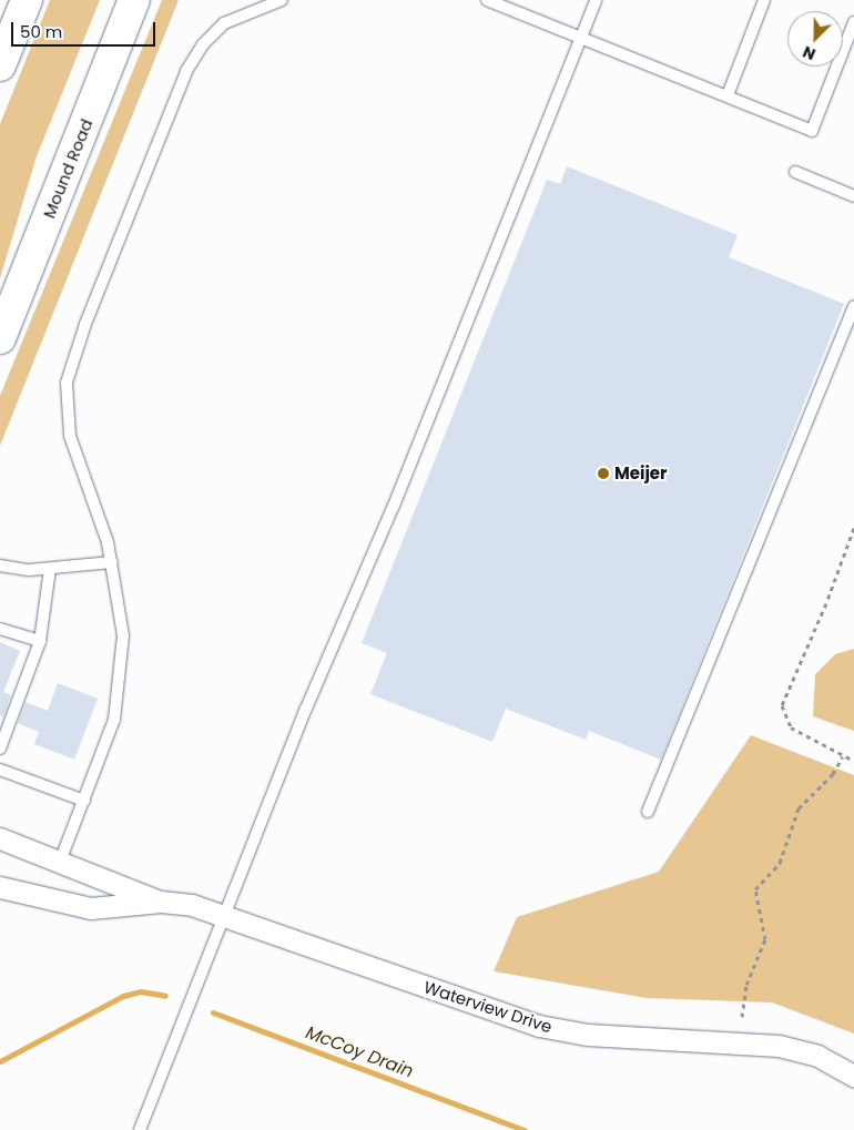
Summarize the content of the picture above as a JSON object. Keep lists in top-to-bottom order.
{
  "streets": {
    "main road": ["Mound Road"],
    "street": ["Waterview Drive"]
  },
  "water": ["McCoy Drain"],
  "places": ["Meijer"],
  "scale_bar": "50 m",
  "north": "bottom left"
}
